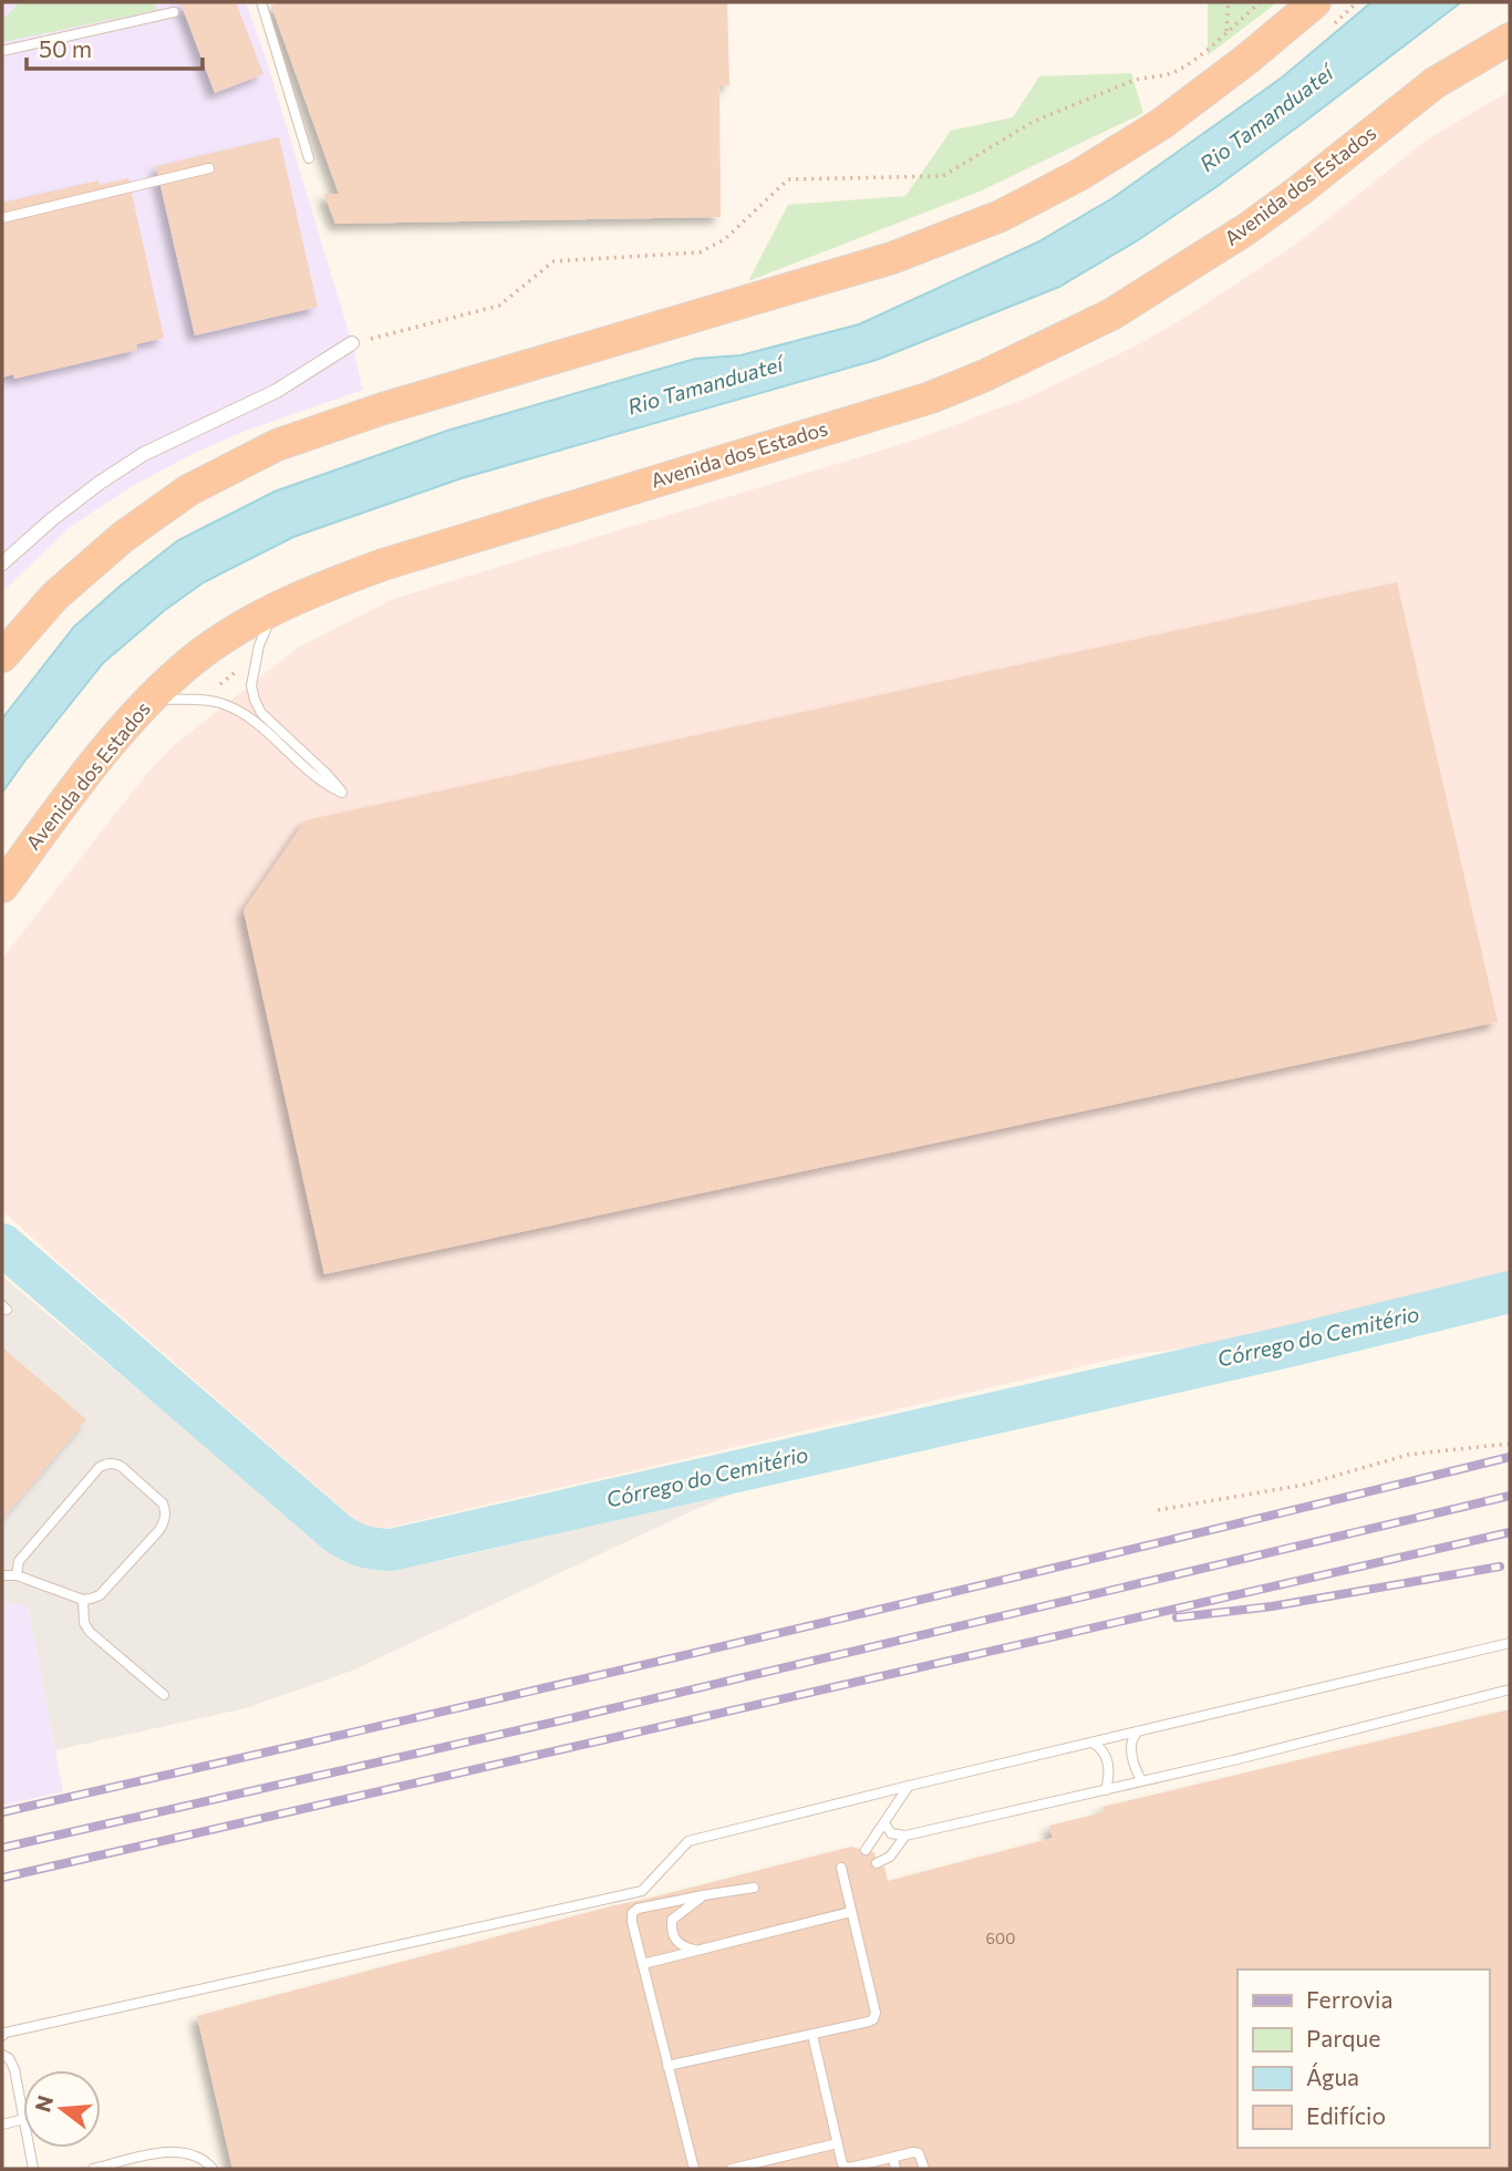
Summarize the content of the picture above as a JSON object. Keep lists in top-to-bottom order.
{
  "streets": {
    "highway": ["Avenida dos Estados"]
  },
  "water": ["Rio Tamanduateí", "Córrego do Cemitério"],
  "house_numbers": ["600"],
  "legend": [
    "Ferrovia",
    "Parque",
    "Água",
    "Edifício"
  ],
  "scale_bar": "50 m",
  "north": "left"
}
